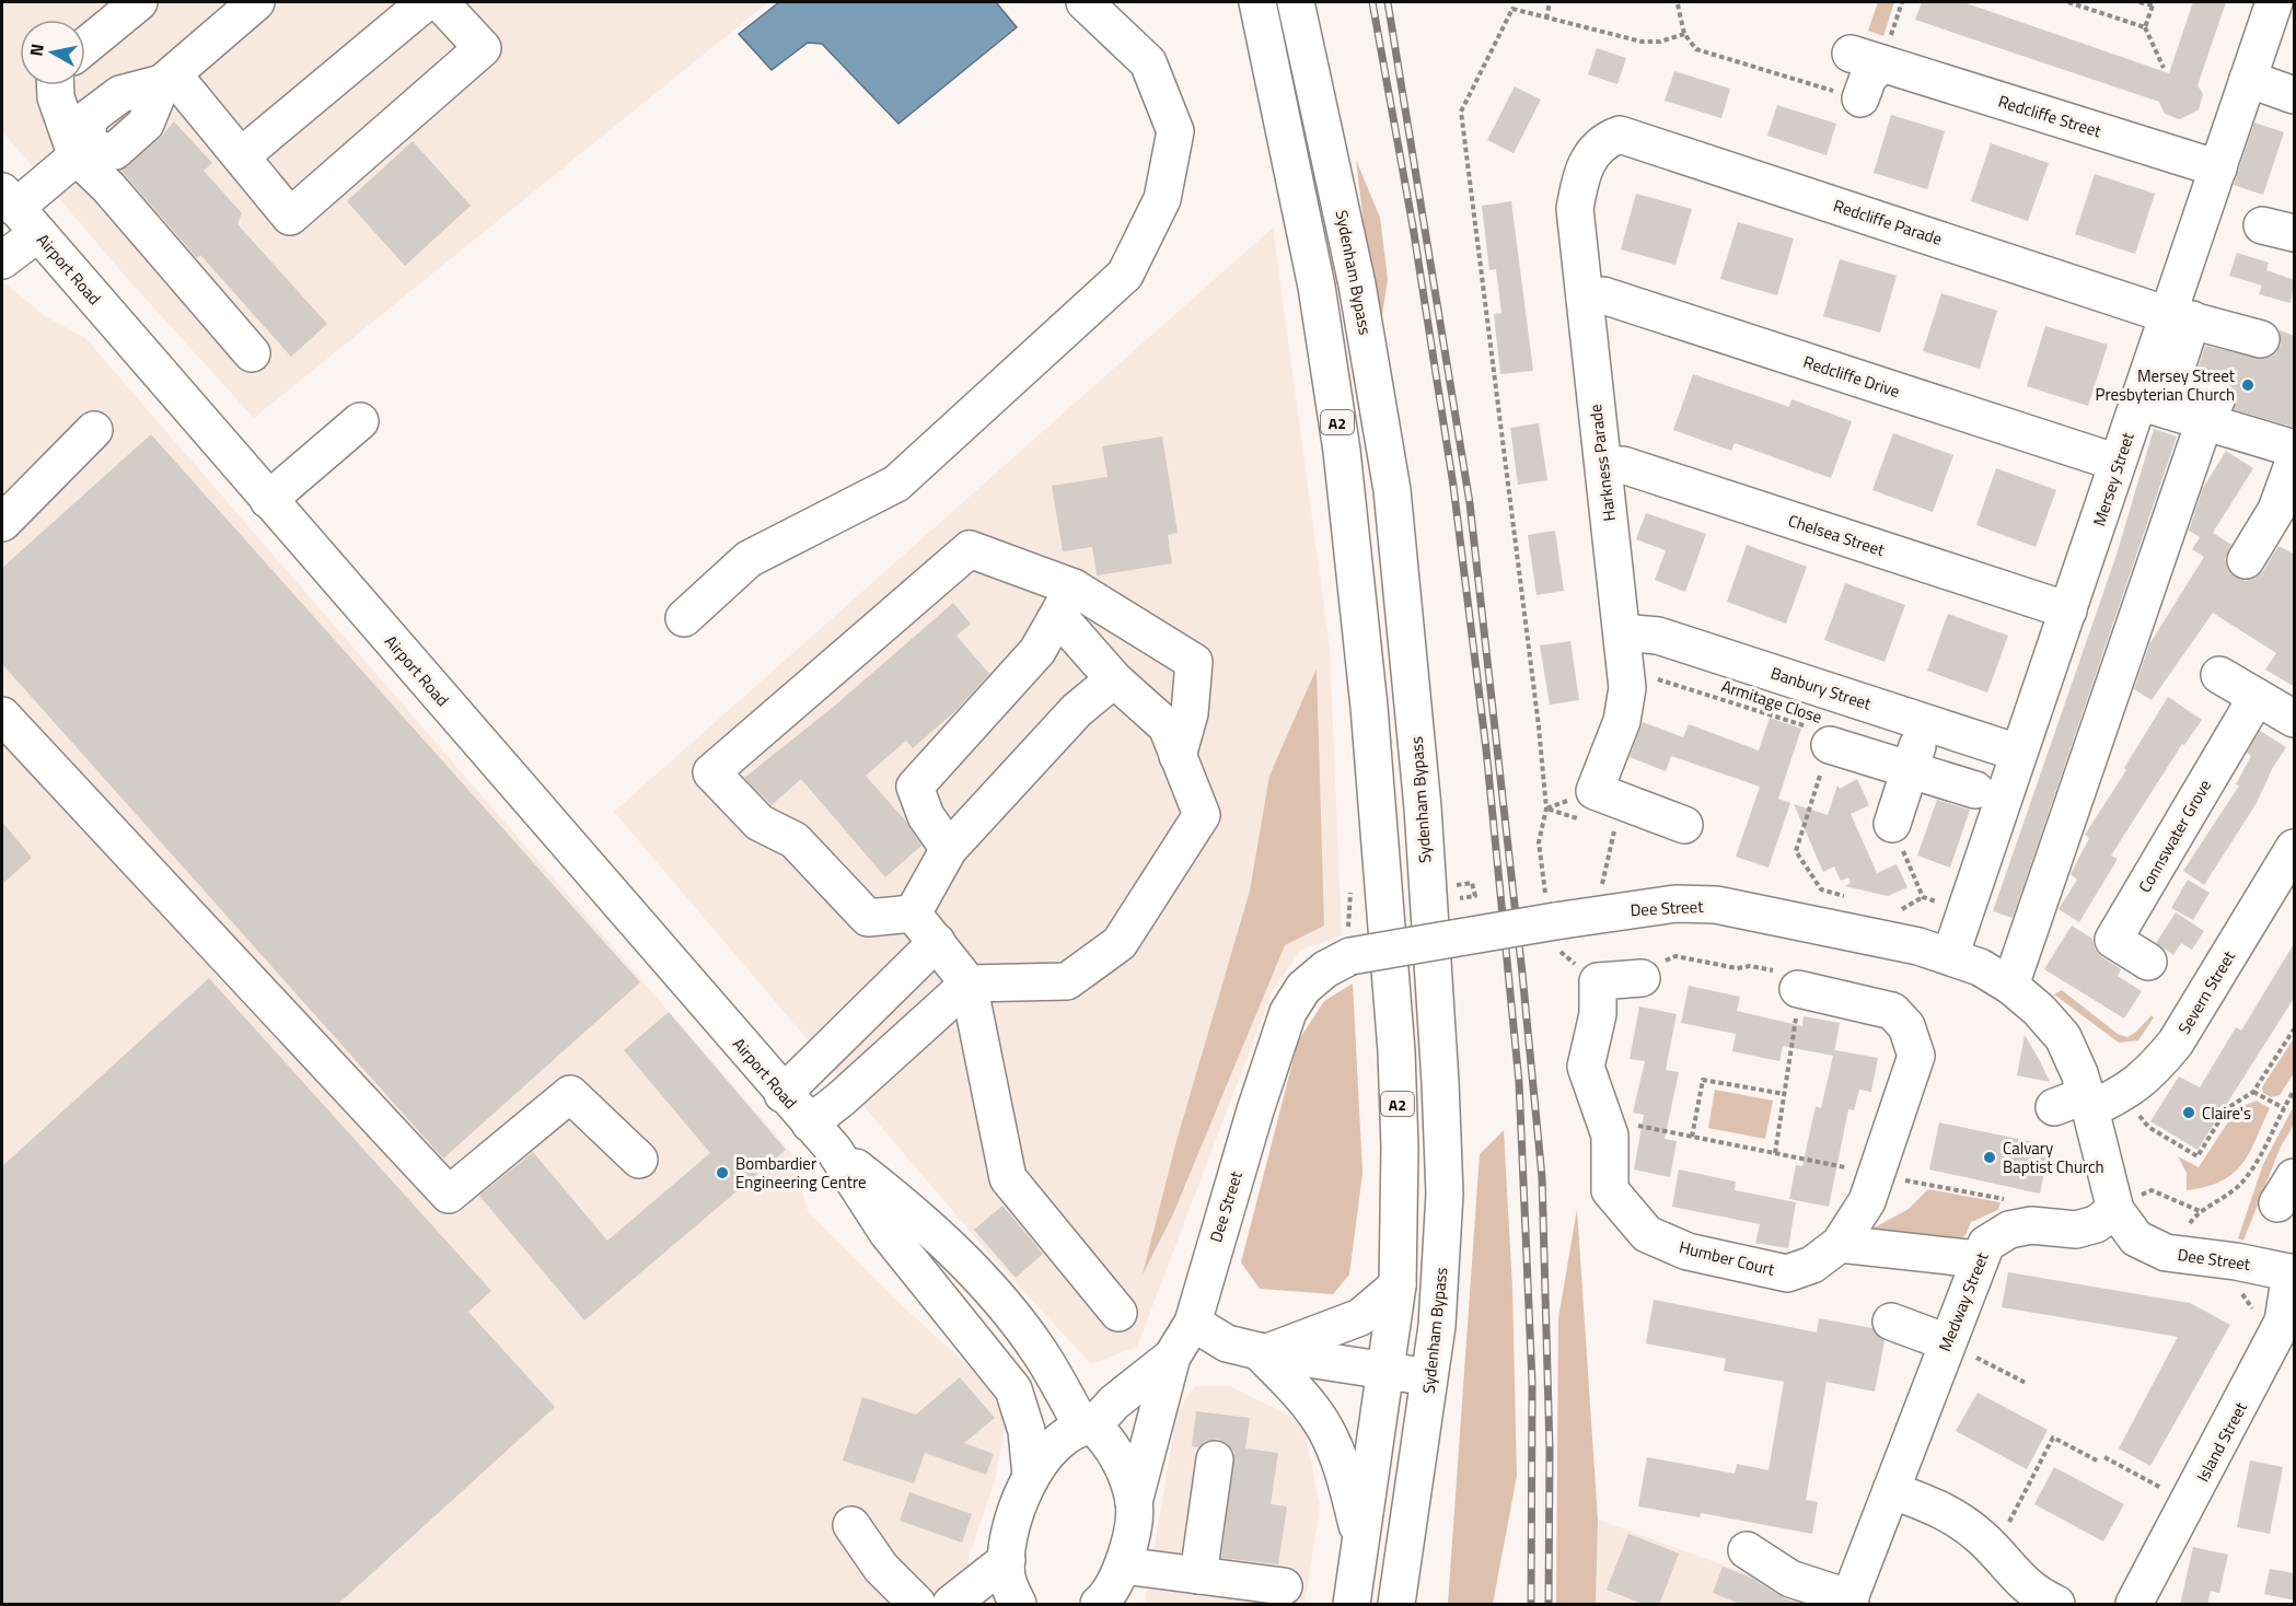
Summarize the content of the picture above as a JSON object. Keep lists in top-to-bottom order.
{
  "streets": {
    "main road": [
      "Redcliffe Street",
      "Redcliffe Parade",
      "Airport Road",
      "Sydenham Bypass",
      "Redcliffe Drive",
      "A2",
      "Harkness Parade",
      "Mersey Street",
      "Chelsea Street",
      "Banbury Street",
      "Connswater Grove",
      "Dee Street",
      "Severn Street",
      "Humber Court",
      "Medway Street",
      "Island Street"
    ],
    "path": ["Armitage Close"]
  },
  "crossings": [
    ["Redcliffe Street", "Mersey Street"],
    ["Redcliffe Parade", "Harkness Parade"],
    ["Redcliffe Parade", "Mersey Street"],
    ["Airport Road", "Dee Street"],
    ["Redcliffe Drive", "Harkness Parade"],
    ["Redcliffe Drive", "Mersey Street"],
    ["Harkness Parade", "Chelsea Street"],
    ["Harkness Parade", "Banbury Street"],
    ["Harkness Parade", "Armitage Close"],
    ["Mersey Street", "Chelsea Street"],
    ["Mersey Street", "Banbury Street"],
    ["Mersey Street", "Dee Street"],
    ["Dee Street", "Severn Street"],
    ["Dee Street", "Medway Street"],
    ["Dee Street", "Island Street"]
  ],
  "places": [
    "Mersey Street Presbyterian Church",
    "Claire's",
    "Calvary Baptist Church",
    "Bombardier Engineering Centre"
  ],
  "north": "left"
}
